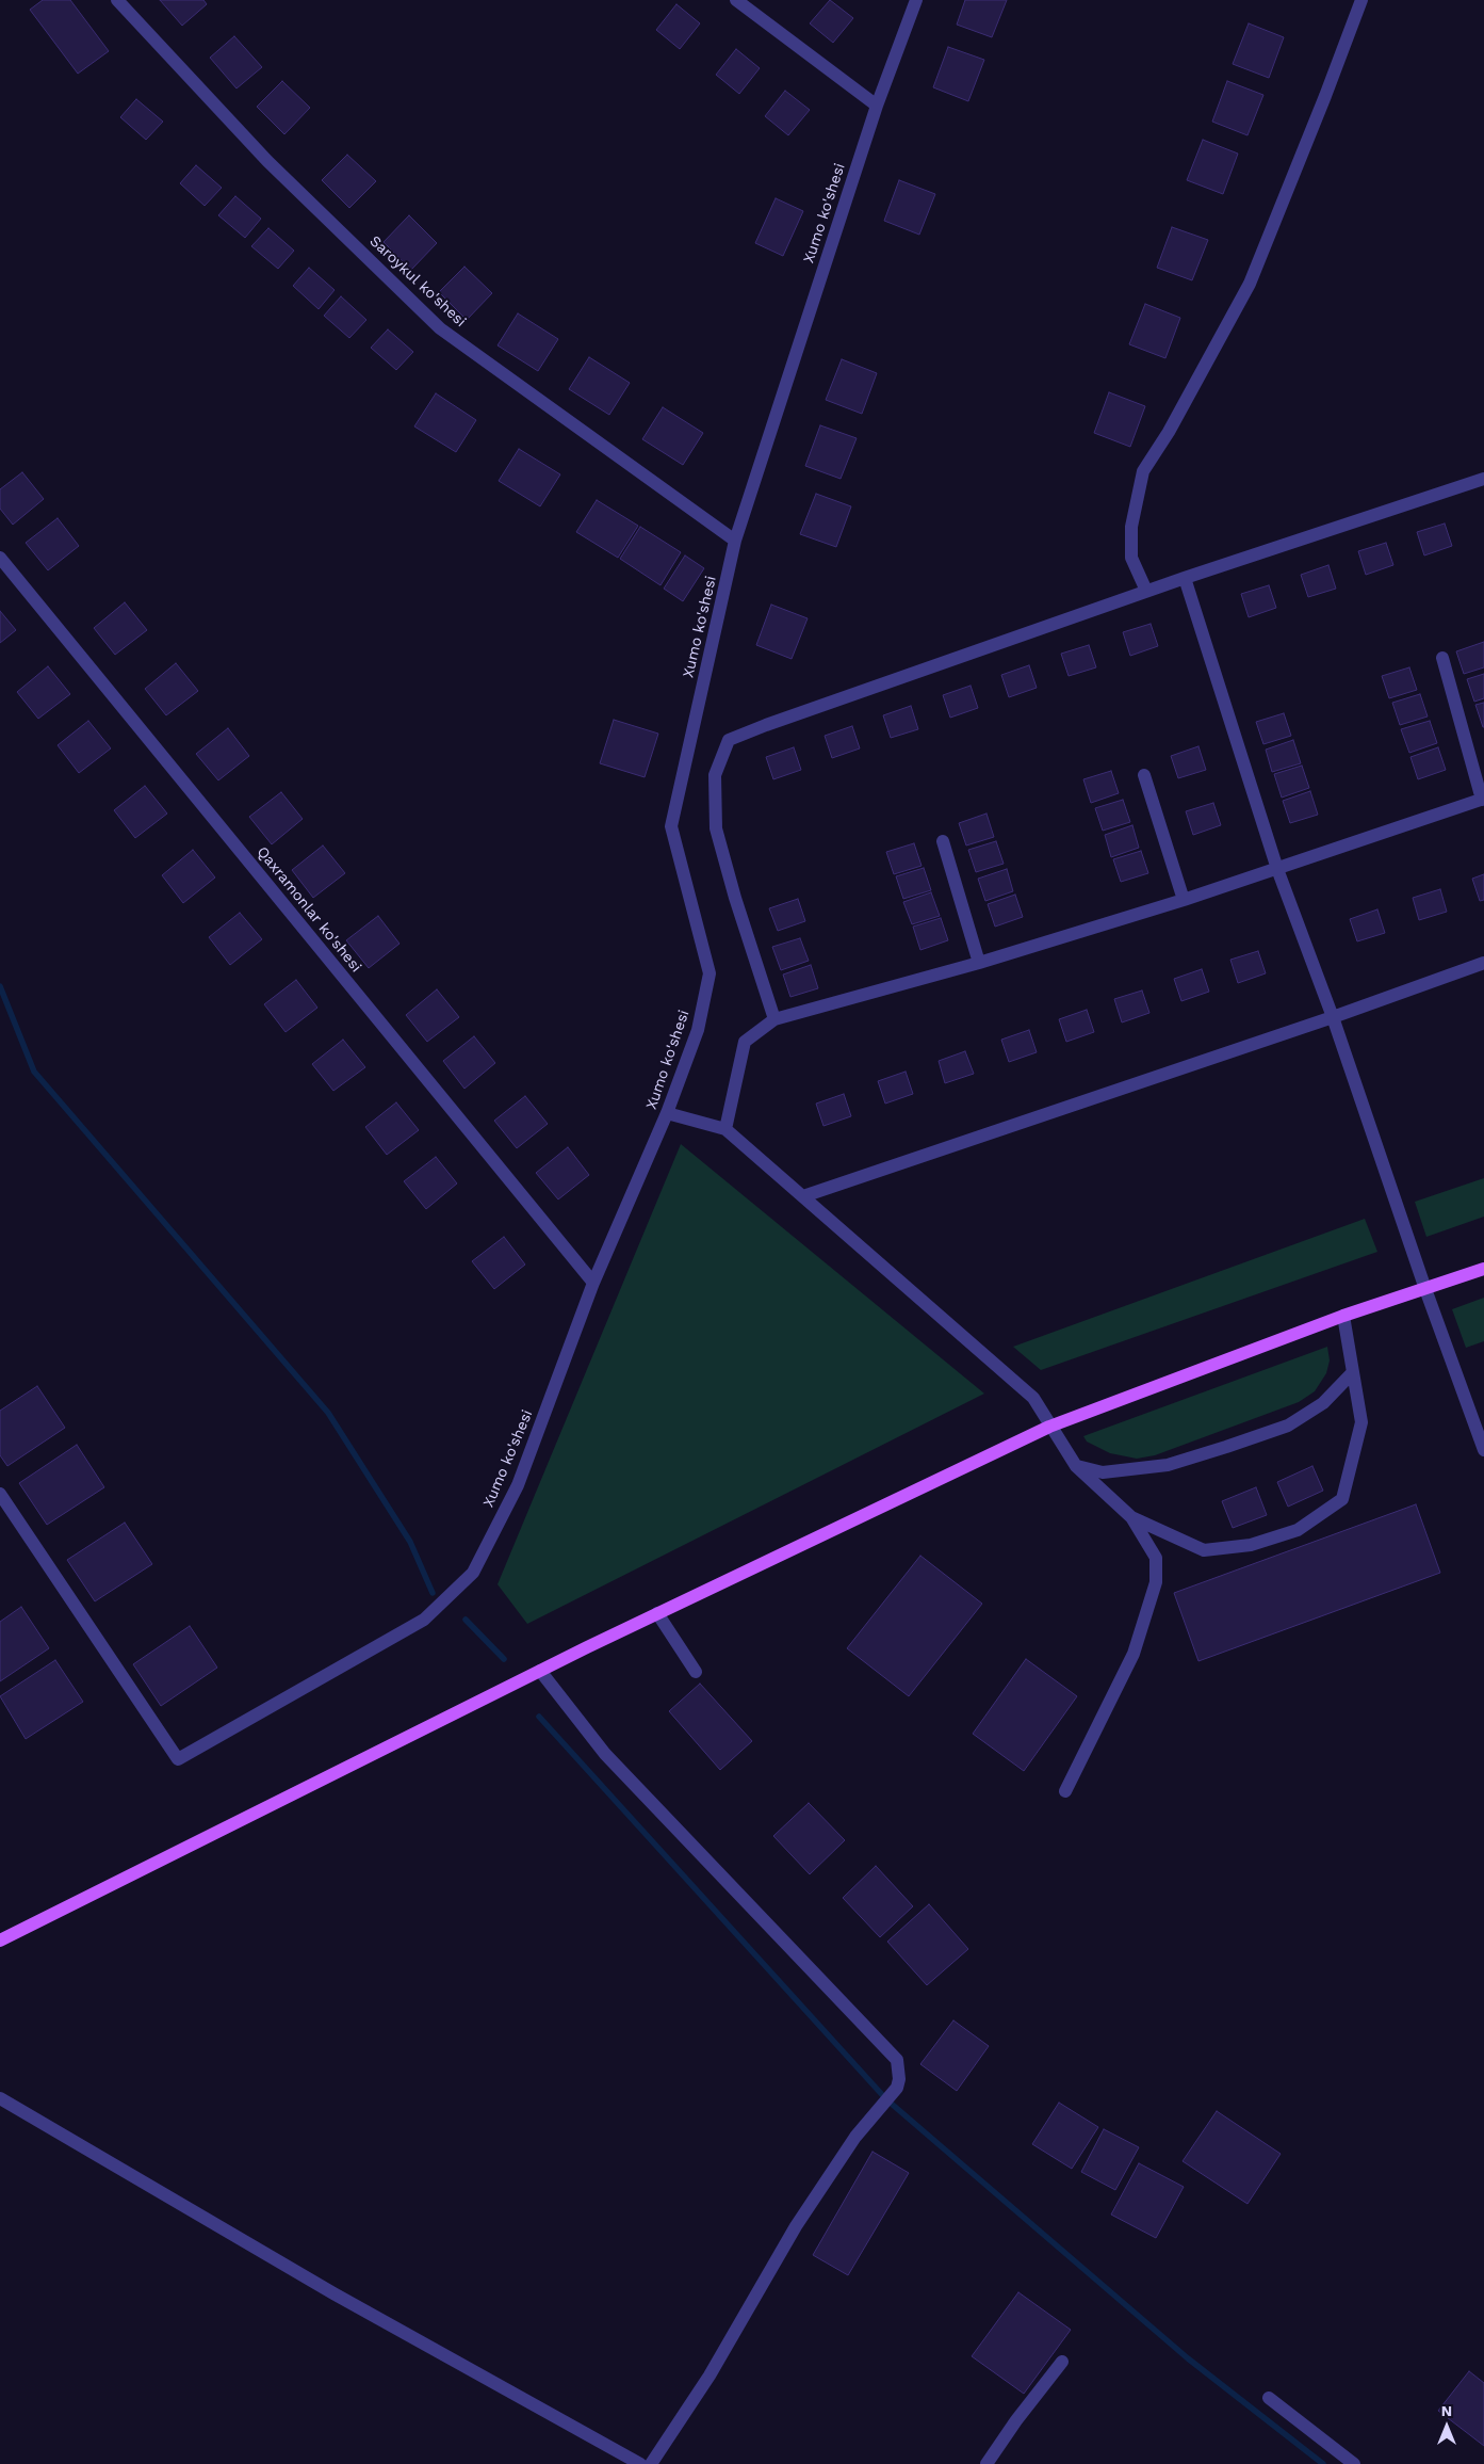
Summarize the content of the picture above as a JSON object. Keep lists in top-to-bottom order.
{
  "streets": {
    "street": ["Xumo ko'shesi", "Saroykul ko'shesi", "Qaxramonlar ko'shesi"]
  },
  "crossings": [
    ["Xumo ko'shesi", "Saroykul ko'shesi"],
    ["Xumo ko'shesi", "Qaxramonlar ko'shesi"]
  ],
  "north": "top"
}
